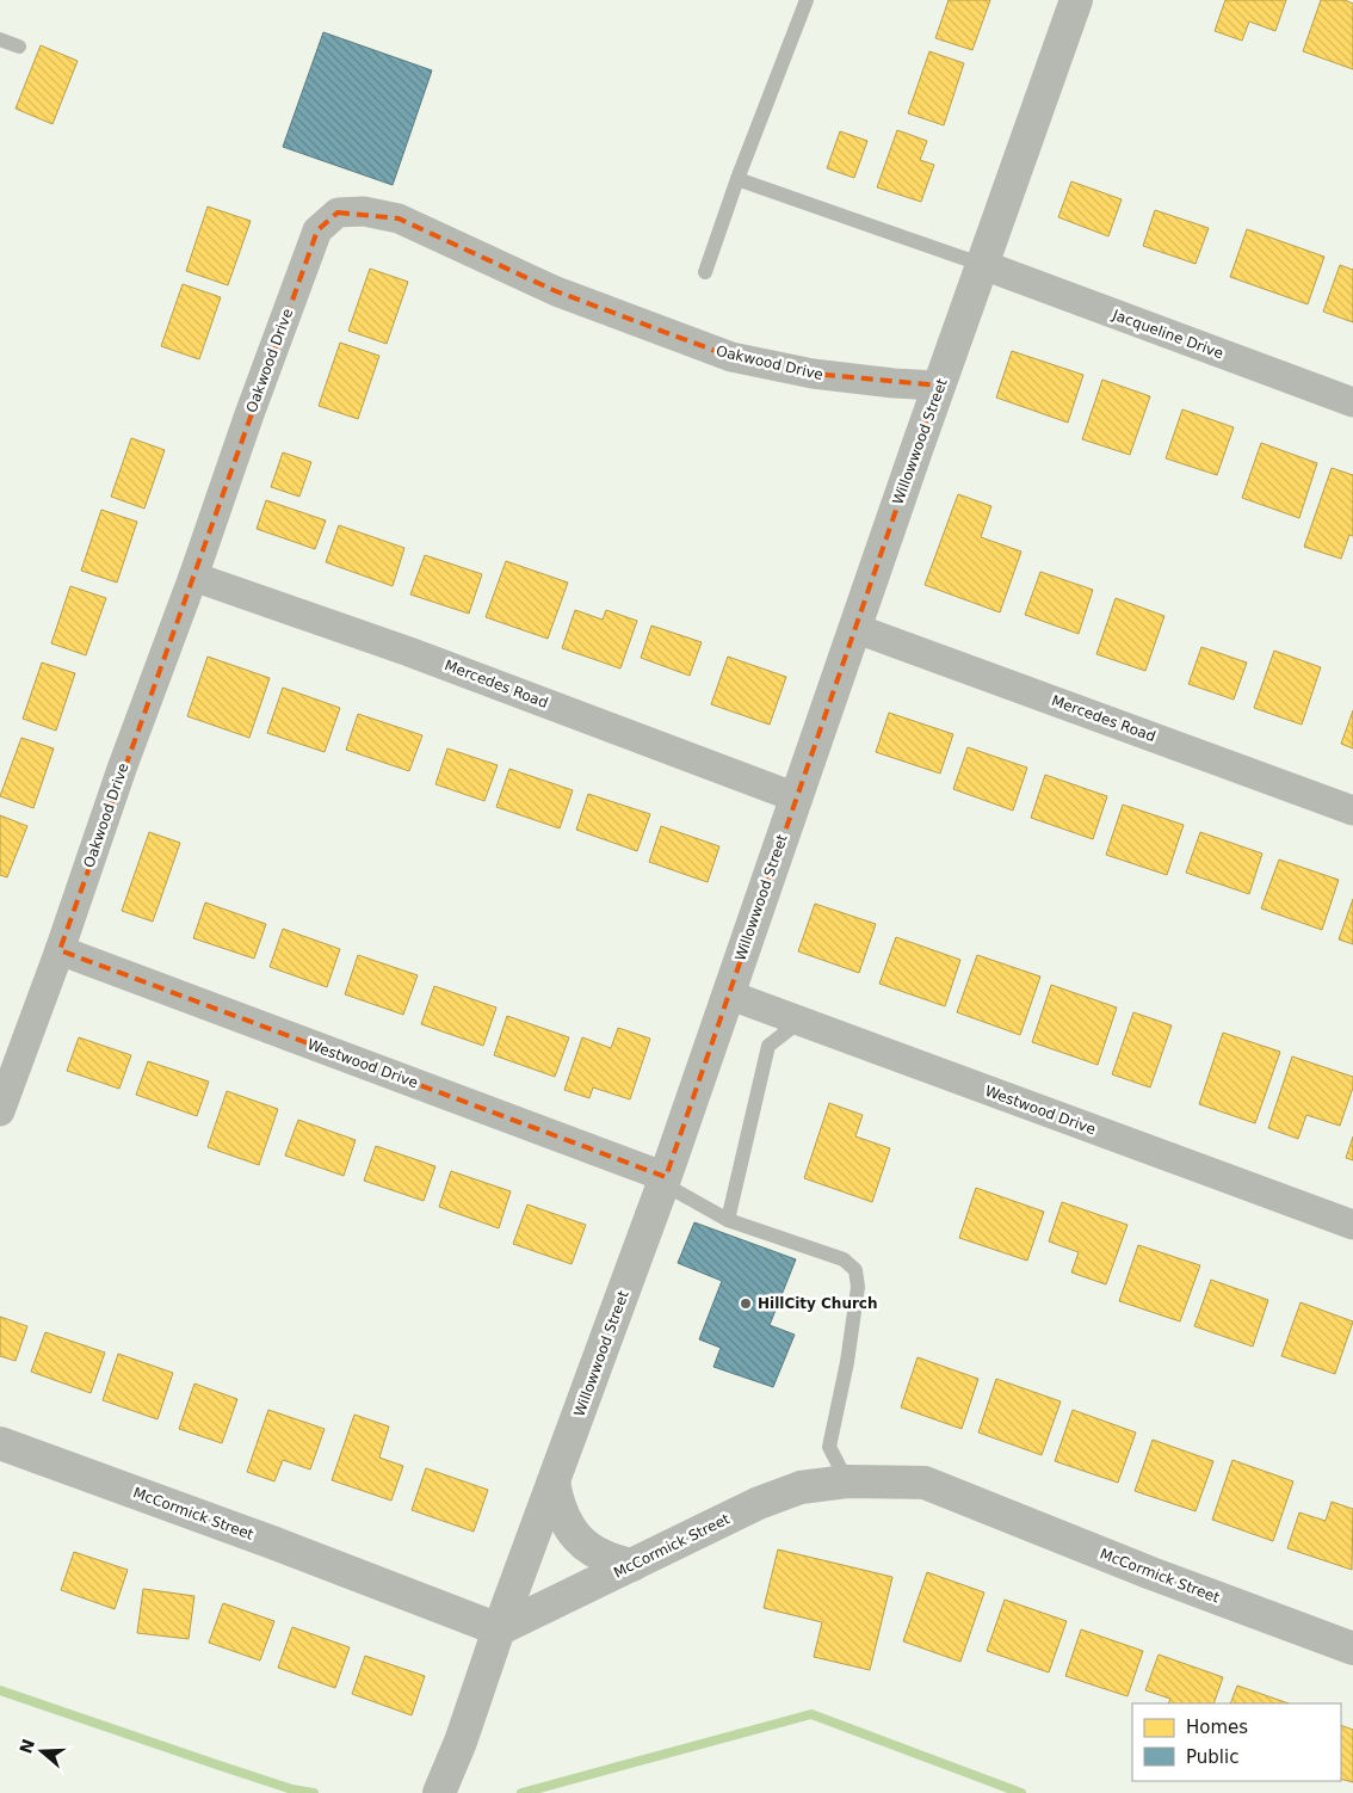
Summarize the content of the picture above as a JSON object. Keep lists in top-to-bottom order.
{
  "streets": {
    "street": [
      "Jacqueline Drive",
      "Oakwood Drive",
      "Willowwood Street",
      "Mercedes Road",
      "Westwood Drive",
      "McCormick Street"
    ]
  },
  "crossings": [
    ["Jacqueline Drive", "Willowwood Street"],
    ["Oakwood Drive", "Willowwood Street"],
    ["Oakwood Drive", "Mercedes Road"],
    ["Oakwood Drive", "Westwood Drive"],
    ["Willowwood Street", "Mercedes Road"],
    ["Willowwood Street", "Westwood Drive"],
    ["Willowwood Street", "McCormick Street"]
  ],
  "places": ["HillCity Church"],
  "legend": ["Homes", "Public"],
  "north": "left"
}
